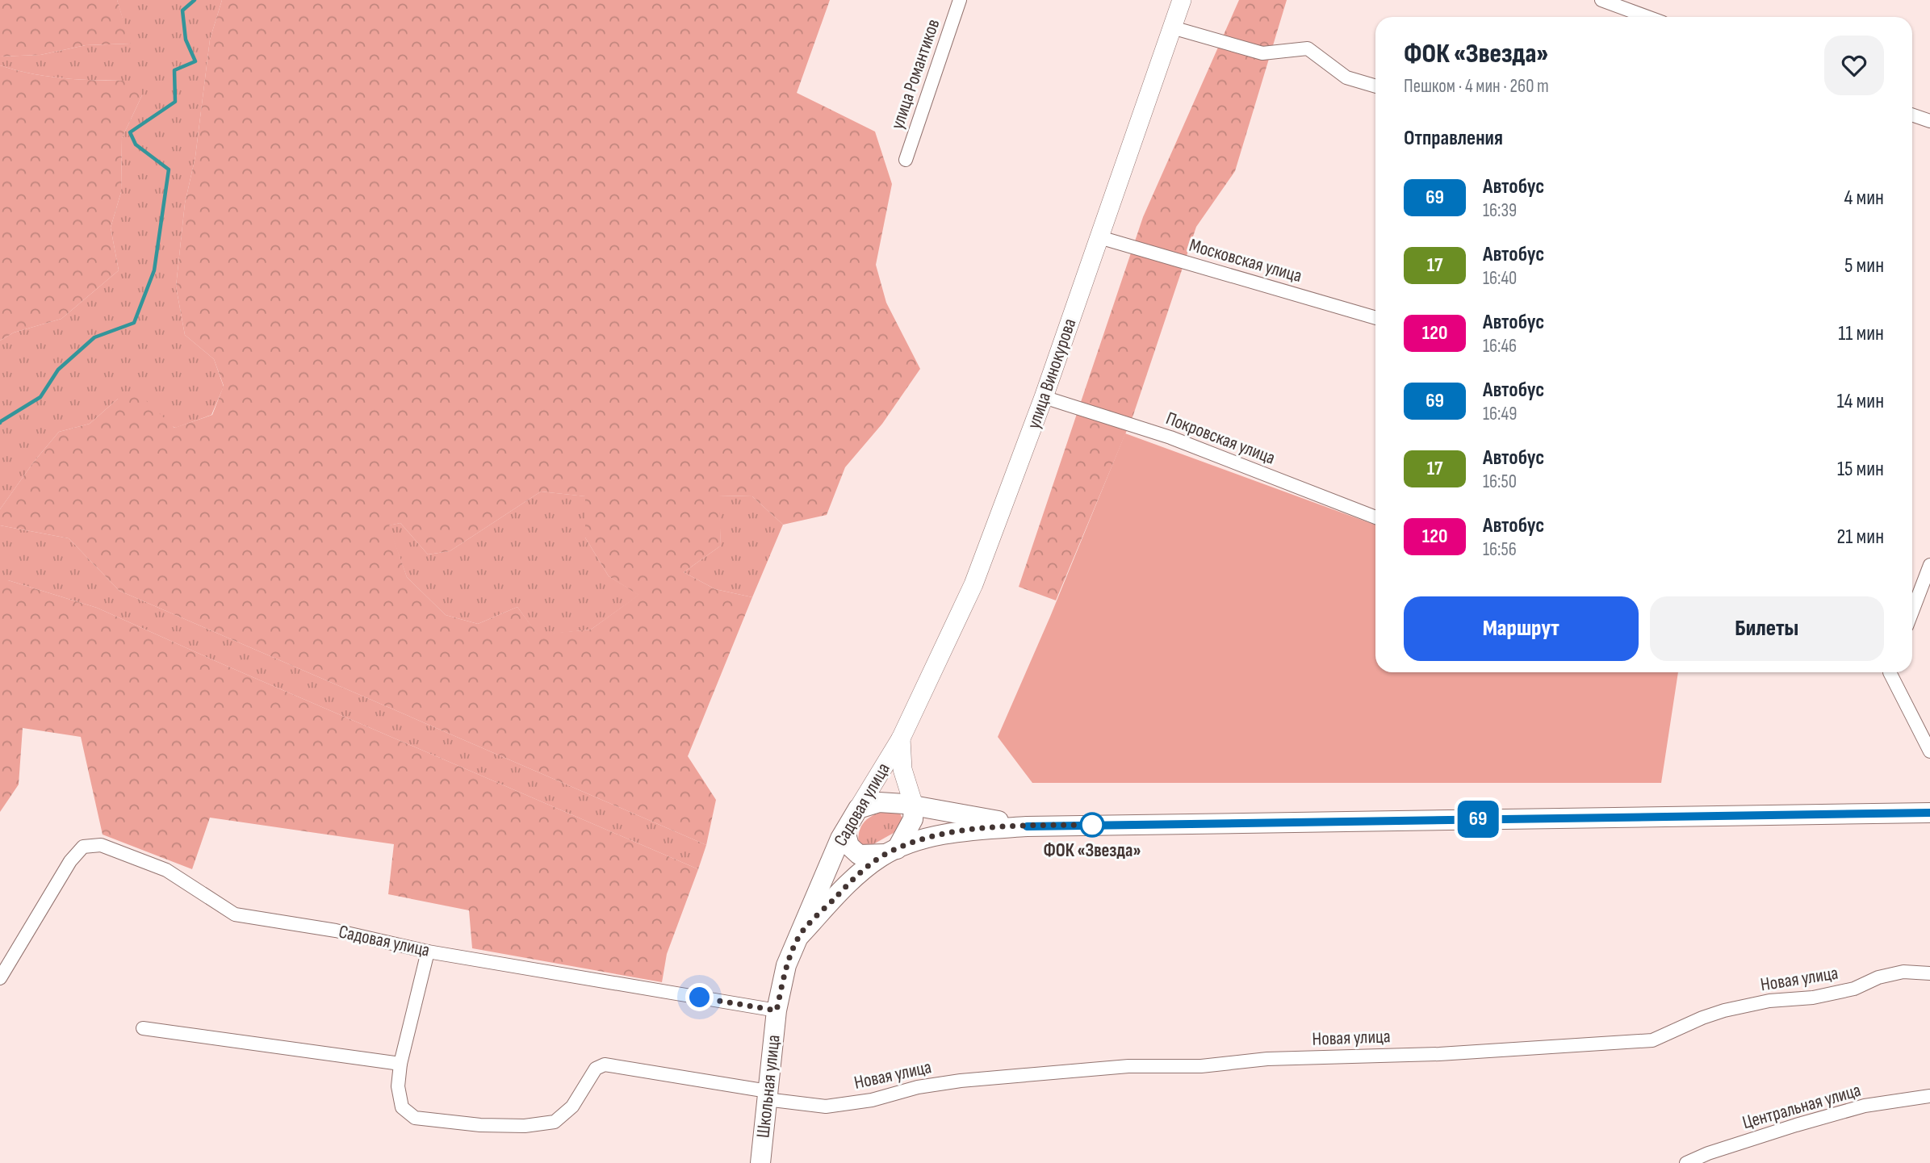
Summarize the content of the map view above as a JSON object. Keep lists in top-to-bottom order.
{
  "streets": {
    "main road": ["улица Винокурова", "Садовая улица", "Школьная улица"],
    "street": [
      "улица Романтиков",
      "Московская улица",
      "Покровская улица",
      "Новая улица",
      "Центральная улица"
    ]
  },
  "crossings": [
    ["Московская улица", "улица Винокурова"],
    ["улица Винокурова", "Покровская улица"],
    ["улица Винокурова", "Садовая улица"],
    ["Садовая улица", "Школьная улица"],
    ["Новая улица", "Школьная улица"]
  ],
  "places": ["ФОК «Звезда»"],
  "lines": ["bus line 69"],
  "page": {
    "on_map": "69",
    "heading": [
      ["ФОК «Звезда»", "Пешком · 4 мин · 260 m"],
      "Отправления"
    ],
    "list": [
      {
        "mark": "69",
        "name": "Автобус",
        "note": "16:39",
        "value": "4 мин"
      },
      {
        "mark": "17",
        "name": "Автобус",
        "note": "16:40",
        "value": "5 мин"
      },
      {
        "mark": "120",
        "name": "Автобус",
        "note": "16:46",
        "value": "11 мин"
      },
      {
        "mark": "69",
        "name": "Автобус",
        "note": "16:49",
        "value": "14 мин"
      },
      {
        "mark": "17",
        "name": "Автобус",
        "note": "16:50",
        "value": "15 мин"
      },
      {
        "mark": "120",
        "name": "Автобус",
        "note": "16:56",
        "value": "21 мин"
      }
    ],
    "buttons": ["Маршрут", "Билеты"]
  }
}
